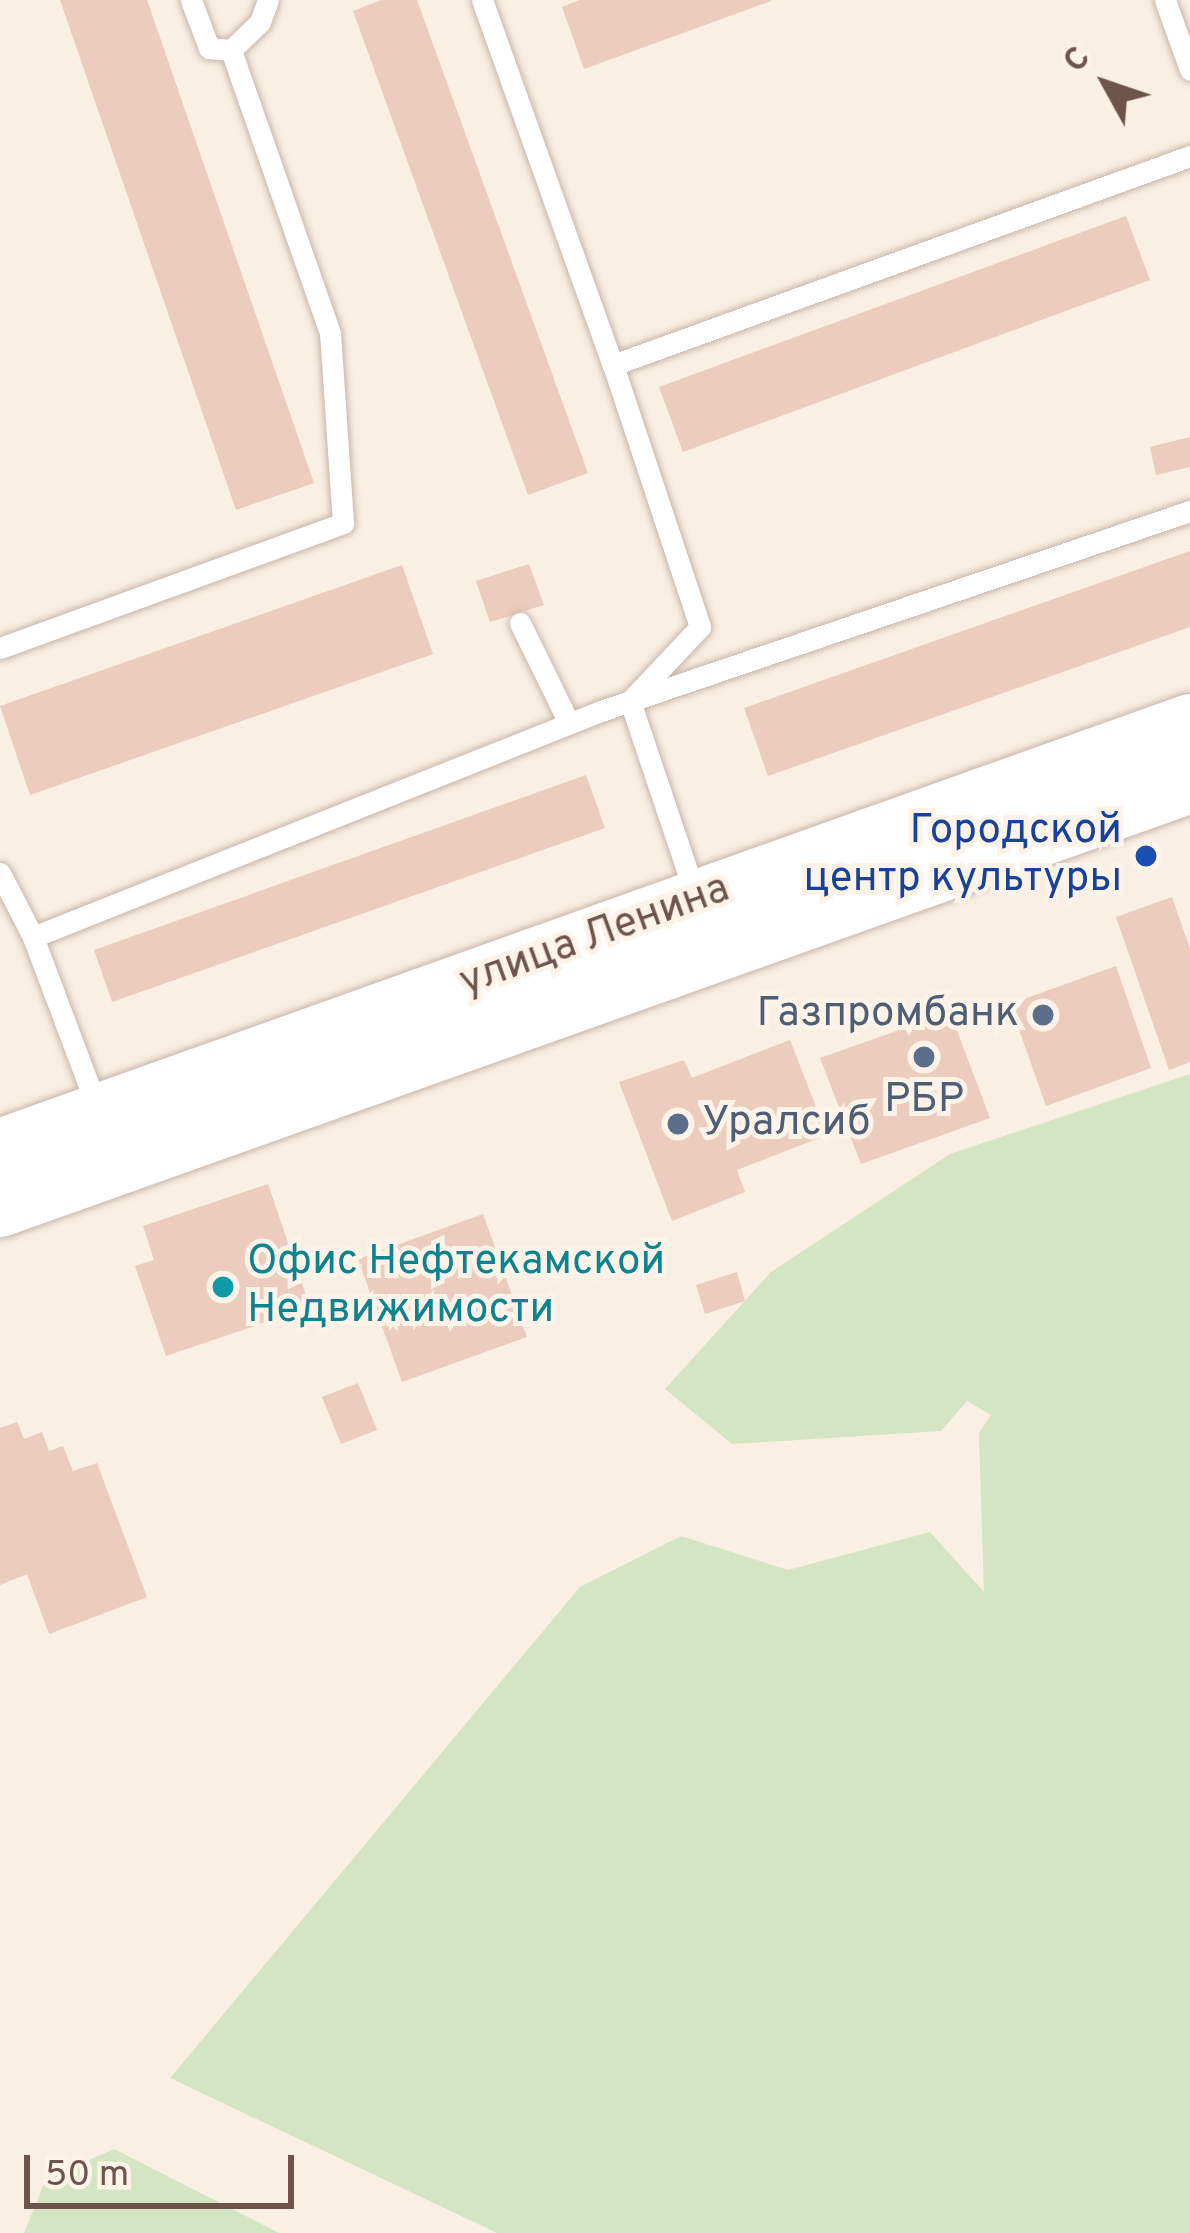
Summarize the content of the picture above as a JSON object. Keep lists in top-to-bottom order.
{
  "streets": {
    "main road": ["улица Ленина"]
  },
  "places": [
    "Городской центр культуры",
    "Газпромбанк",
    "РБР",
    "Уралсиб",
    "Офис Нефтекамской Недвижимости"
  ],
  "scale_bar": "50 m",
  "north": "top left"
}
